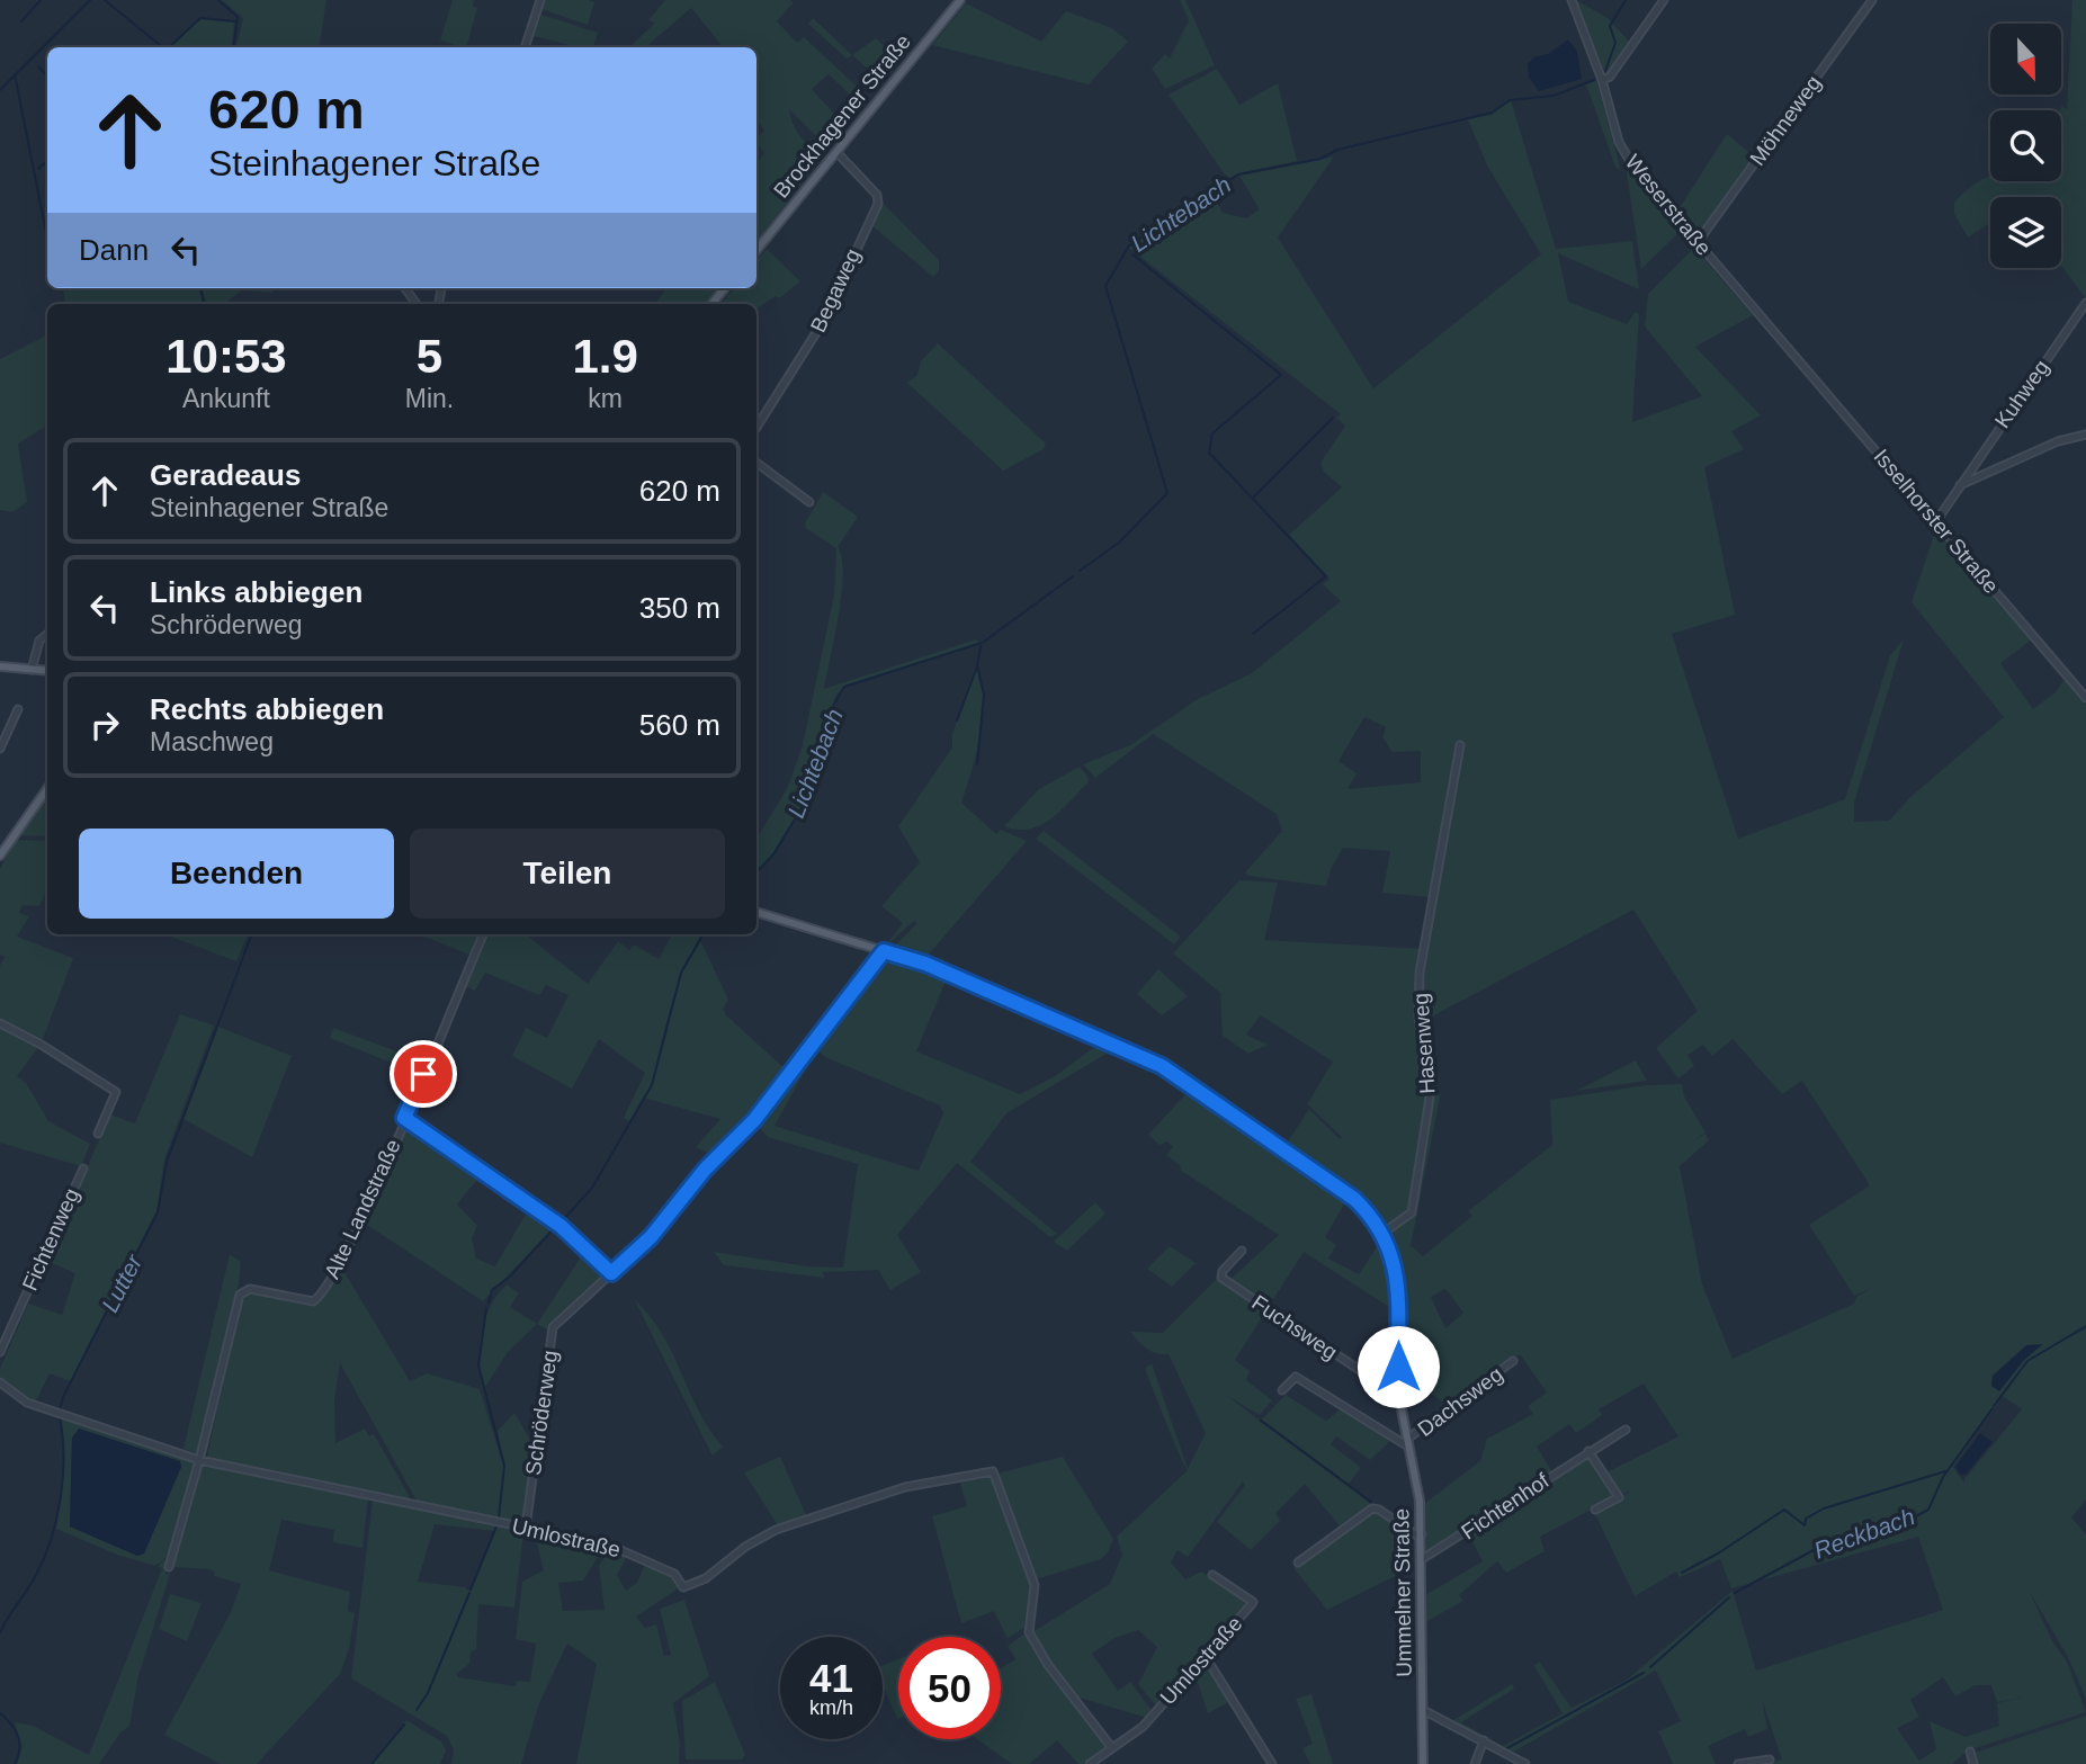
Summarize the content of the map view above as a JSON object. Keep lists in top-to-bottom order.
{
  "streets": {
    "main road": ["Brockhagener Straße", "Ummelner Straße"],
    "street": [
      "Möhneweg",
      "Weserstraße",
      "Begaweg",
      "Kuhweg",
      "Isselhorster Straße",
      "Hasenweg",
      "Alte Landstraße",
      "Fichtenweg",
      "Fuchsweg",
      "Dachsweg",
      "Schröderweg",
      "Fichtenhof",
      "Umlostraße"
    ]
  },
  "crossings": [
    ["Brockhagener Straße", "Begaweg"],
    ["Möhneweg", "Weserstraße"],
    ["Weserstraße", "Isselhorster Straße"],
    ["Kuhweg", "Isselhorster Straße"],
    ["Hasenweg", "Ummelner Straße"],
    ["Alte Landstraße", "Umlostraße"],
    ["Fuchsweg", "Ummelner Straße"],
    ["Dachsweg", "Ummelner Straße"],
    ["Schröderweg", "Umlostraße"],
    ["Schröderweg", "Ummelner Straße"],
    ["Fichtenhof", "Ummelner Straße"]
  ],
  "water": ["Lichtebach", "Lutter", "Reckbach"],
  "north": "bottom",
  "page": {
    "turn": ["620 m", "Steinhagener Straße"],
    "then": "Dann",
    "eta": [
      "10:53",
      "Ankunft",
      "5",
      "Min.",
      "1.9",
      "km"
    ],
    "list": [
      {
        "name": "Geradeaus",
        "note": "Steinhagener Straße",
        "value": "620 m"
      },
      {
        "name": "Links abbiegen",
        "note": "Schröderweg",
        "value": "350 m"
      },
      {
        "name": "Rechts abbiegen",
        "note": "Maschweg",
        "value": "560 m"
      }
    ],
    "buttons": ["Beenden", "Teilen"],
    "speed": "41 km/h",
    "limit": "50"
  }
}
